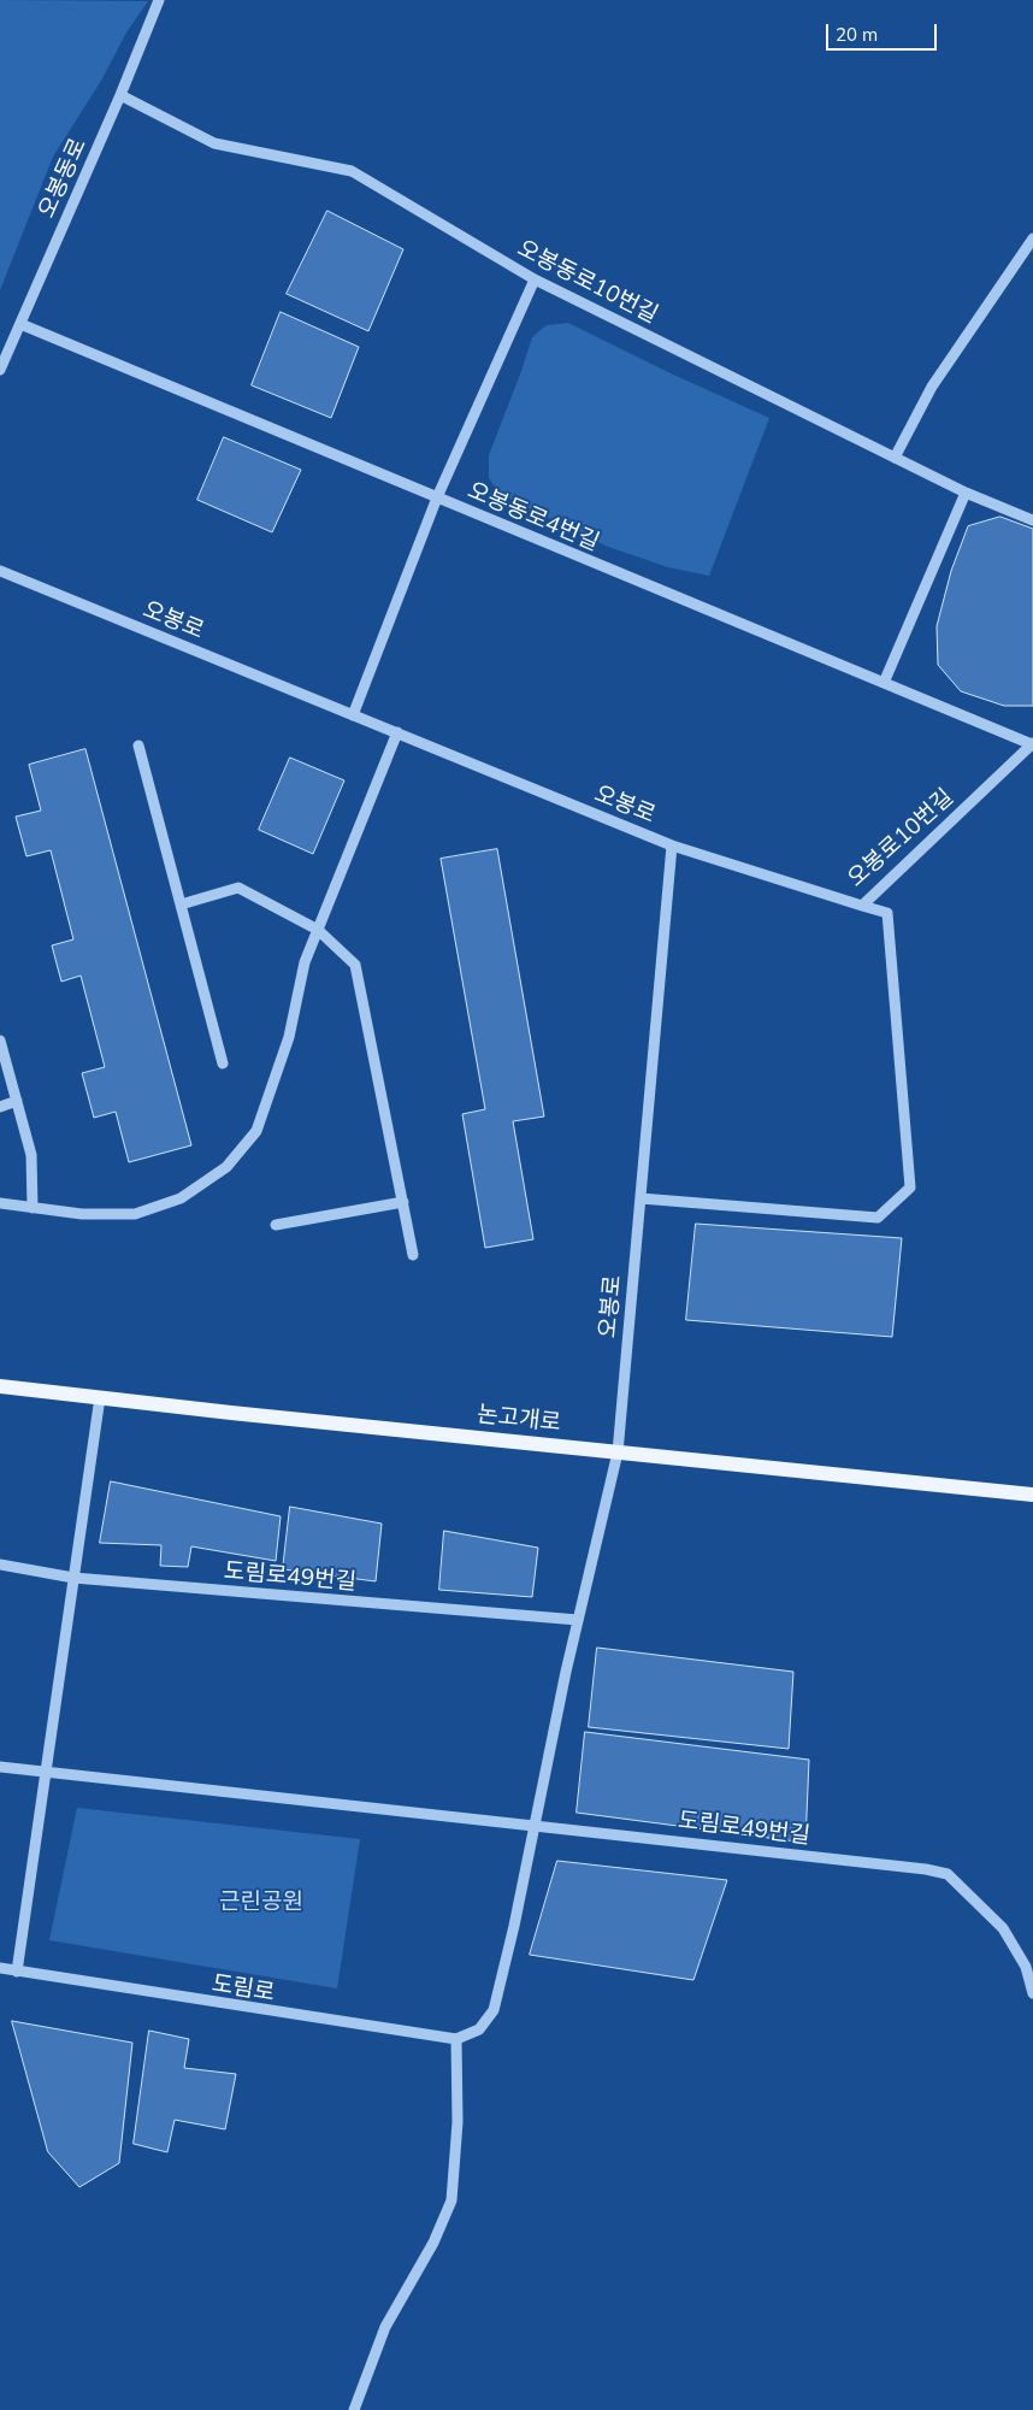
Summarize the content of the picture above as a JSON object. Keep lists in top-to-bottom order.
{
  "streets": {
    "main road": ["논고개로"],
    "street": [
      "오봉동로",
      "오봉동로10번길",
      "오봉동로4번길",
      "오봉로",
      "오봉로10번길",
      "도림로49번길",
      "도림로"
    ]
  },
  "crossings": [
    ["오봉동로", "오봉동로10번길"],
    ["오봉동로", "오봉동로4번길"],
    ["오봉동로4번길", "오봉로10번길"],
    ["오봉로", "오봉로10번길"],
    ["오봉로", "논고개로"]
  ],
  "parks": ["근린공원"],
  "scale_bar": "20 m"
}
